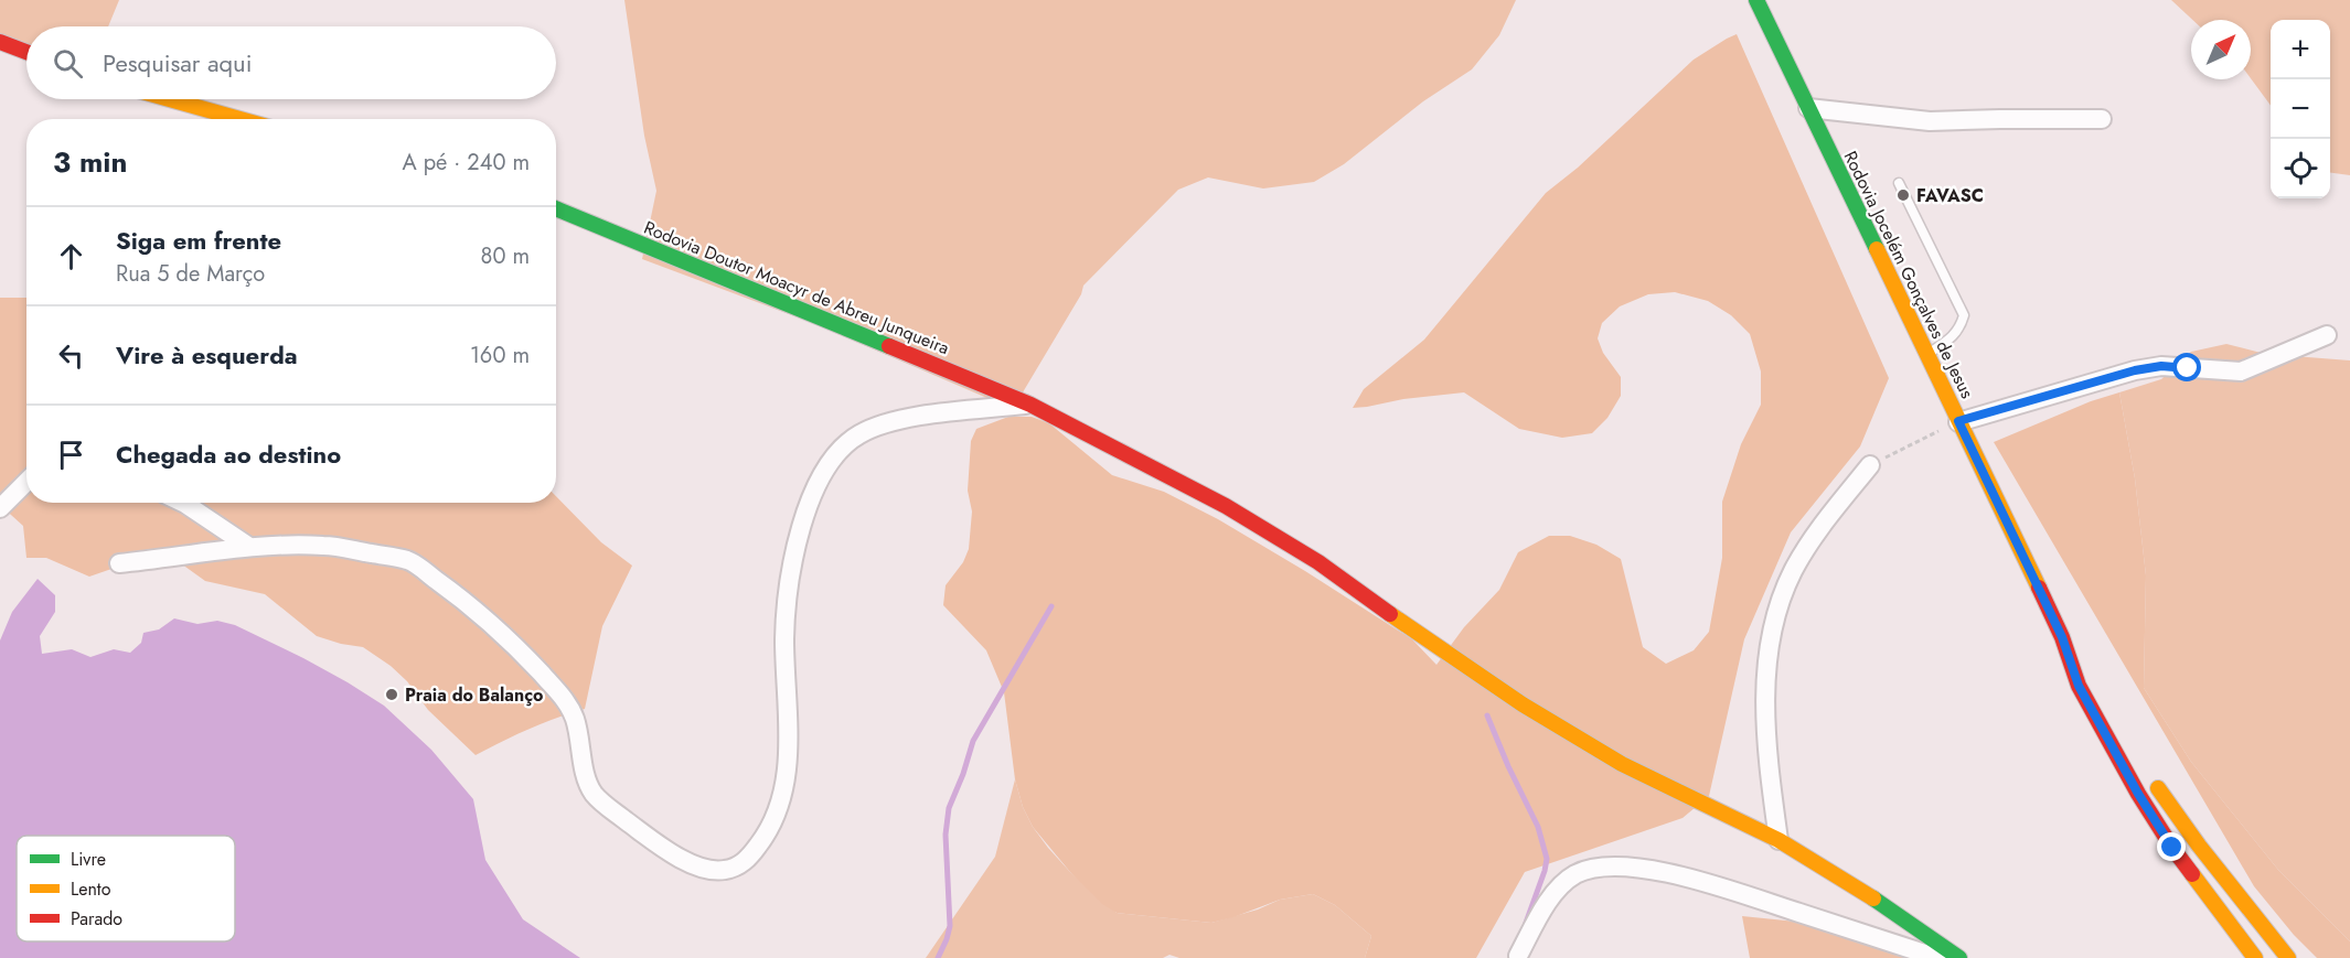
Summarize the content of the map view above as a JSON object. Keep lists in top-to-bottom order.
{
  "streets": {
    "street": ["Rodovia Jocelém Gonçalves de Jesus", "Rodovia Doutor Moacyr de Abreu Junqueira"]
  },
  "places": ["FAVASC", "Praia do Balanço"],
  "legend": ["Livre", "Lento", "Parado"],
  "north": "top right",
  "page": {
    "map_buttons": ["+", "−"],
    "search": "Pesquisar aqui",
    "heading": ["3 min", "A pé · 240 m"],
    "list": [
      ["Siga em frente", "Rua 5 de Março", "80 m"],
      ["Vire à esquerda", "160 m"],
      "Chegada ao destino"
    ]
  }
}
